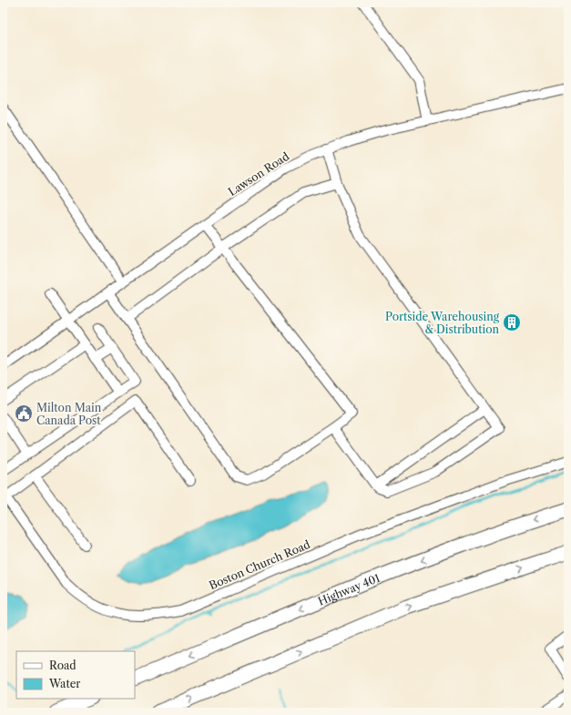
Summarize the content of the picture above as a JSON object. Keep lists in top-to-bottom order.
{
  "streets": {
    "highway": ["Highway 401"],
    "street": ["Lawson Road", "Boston Church Road"]
  },
  "places": {
    "building": ["Portside Warehousing & Distribution"],
    "public building": ["Milton Main Canada Post"]
  },
  "legend": ["Road", "Water"]
}
